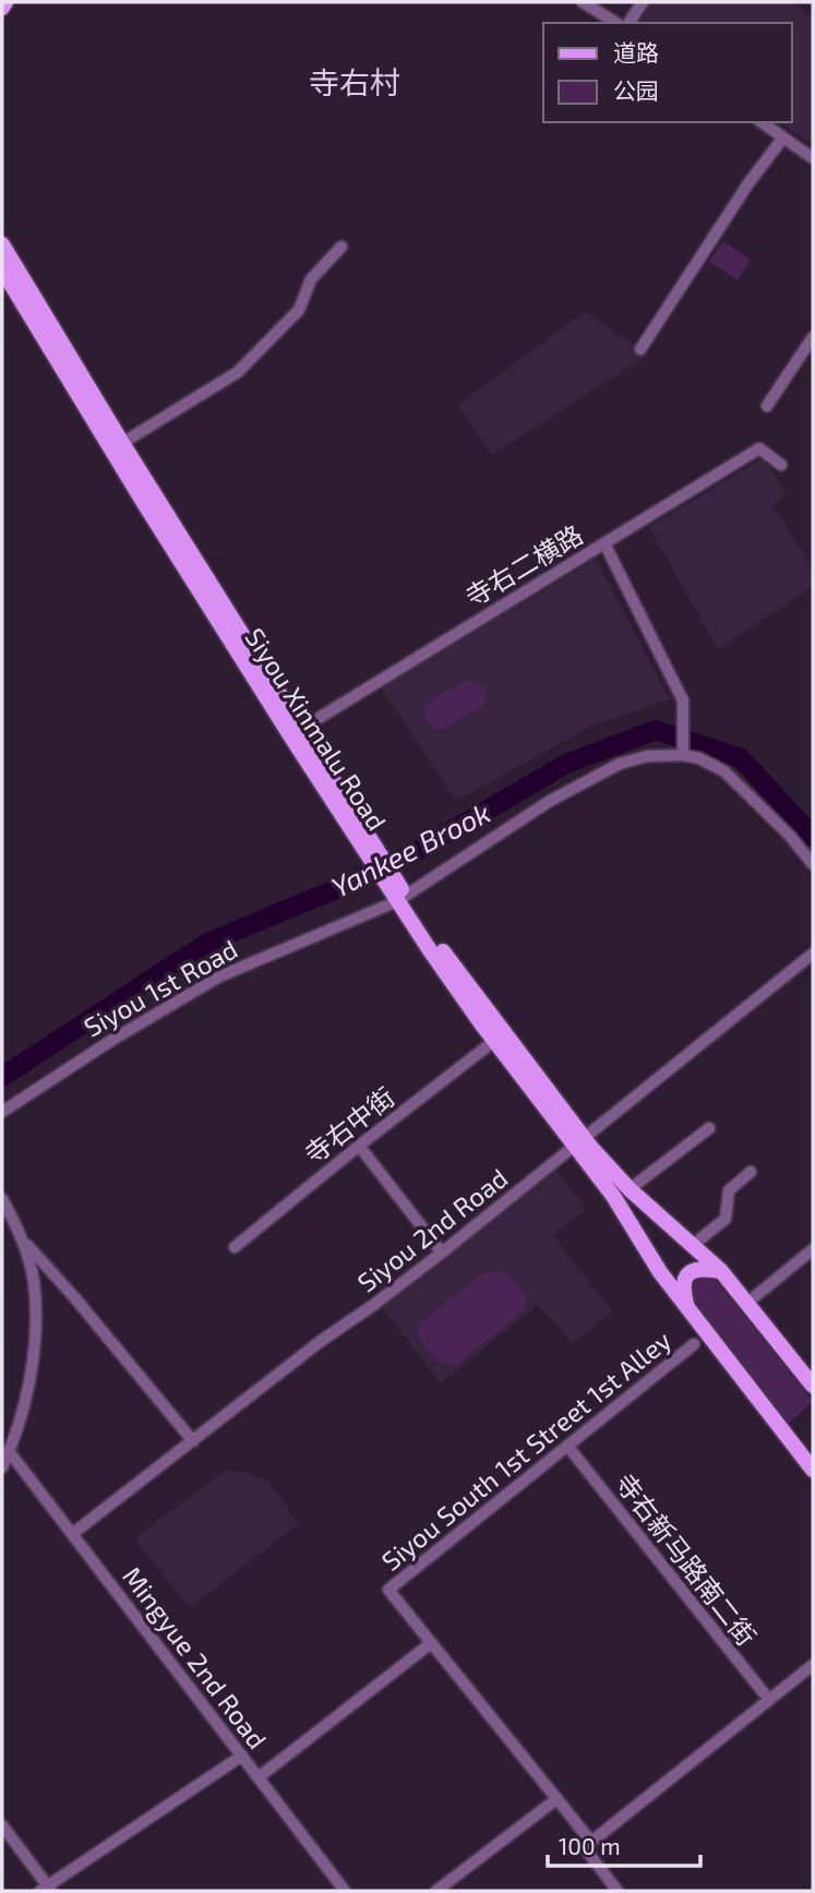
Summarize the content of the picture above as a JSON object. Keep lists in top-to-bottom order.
{
  "streets": {
    "main road": ["Siyou Xinmalu Road"],
    "street": [
      "寺右二横路",
      "Siyou 1st Road",
      "寺右中街",
      "Siyou 2nd Road",
      "Siyou South 1st Street 1st Alley",
      "寺右新马路南二街",
      "Mingyue 2nd Road"
    ]
  },
  "crossings": [
    ["寺右二横路", "Siyou Xinmalu Road"],
    ["Siyou Xinmalu Road", "Siyou 1st Road"],
    ["Siyou Xinmalu Road", "寺右中街"],
    ["Siyou Xinmalu Road", "Siyou 2nd Road"],
    ["Siyou 2nd Road", "Mingyue 2nd Road"],
    ["Siyou South 1st Street 1st Alley", "寺右新马路南二街"]
  ],
  "districts": ["寺右村"],
  "water": ["Yankee Brook"],
  "legend": ["道路", "公园"],
  "scale_bar": "100 m"
}
